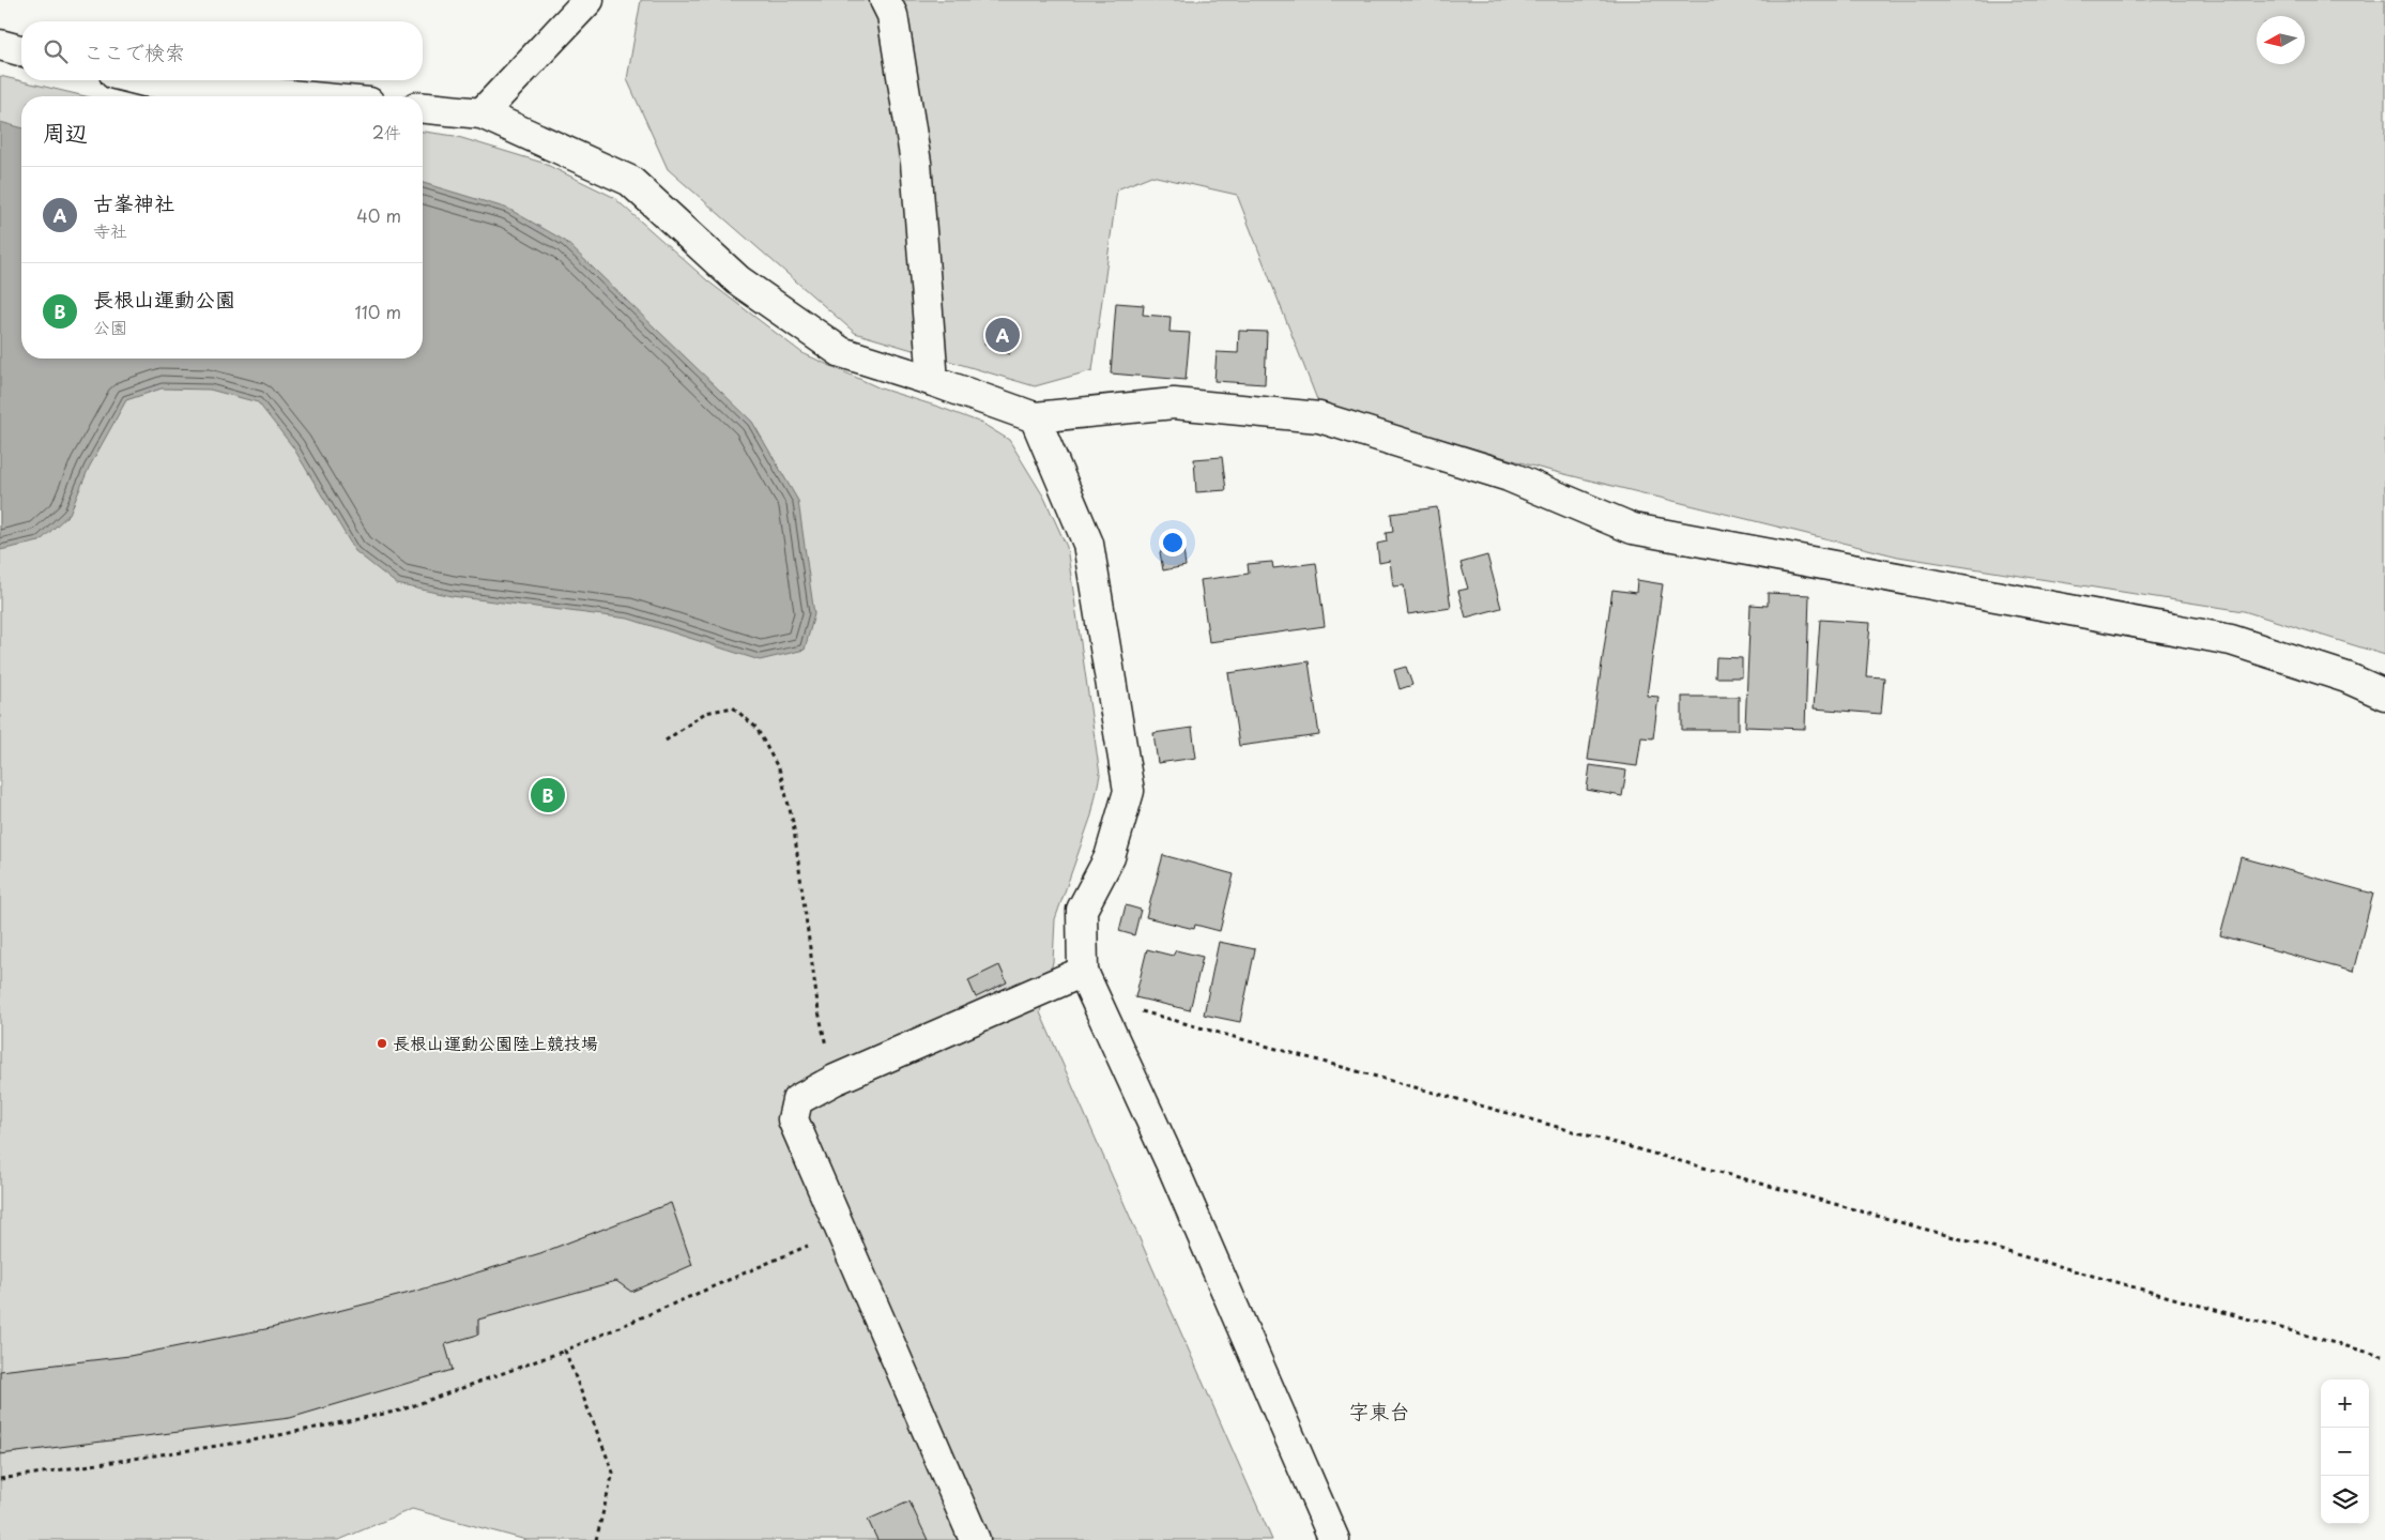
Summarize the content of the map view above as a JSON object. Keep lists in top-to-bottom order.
{
  "districts": ["字東台"],
  "places": ["長根山運動公園陸上競技場"],
  "north": "left",
  "page": {
    "search": "ここで検索",
    "heading": ["周辺", "2件"],
    "list": [
      {
        "mark": "A",
        "name": "古峯神社",
        "note": "寺社",
        "value": "40 m"
      },
      {
        "mark": "B",
        "name": "長根山運動公園",
        "note": "公園",
        "value": "110 m"
      }
    ],
    "pins": ["A", "B"],
    "map_buttons": ["+", "−"]
  }
}
